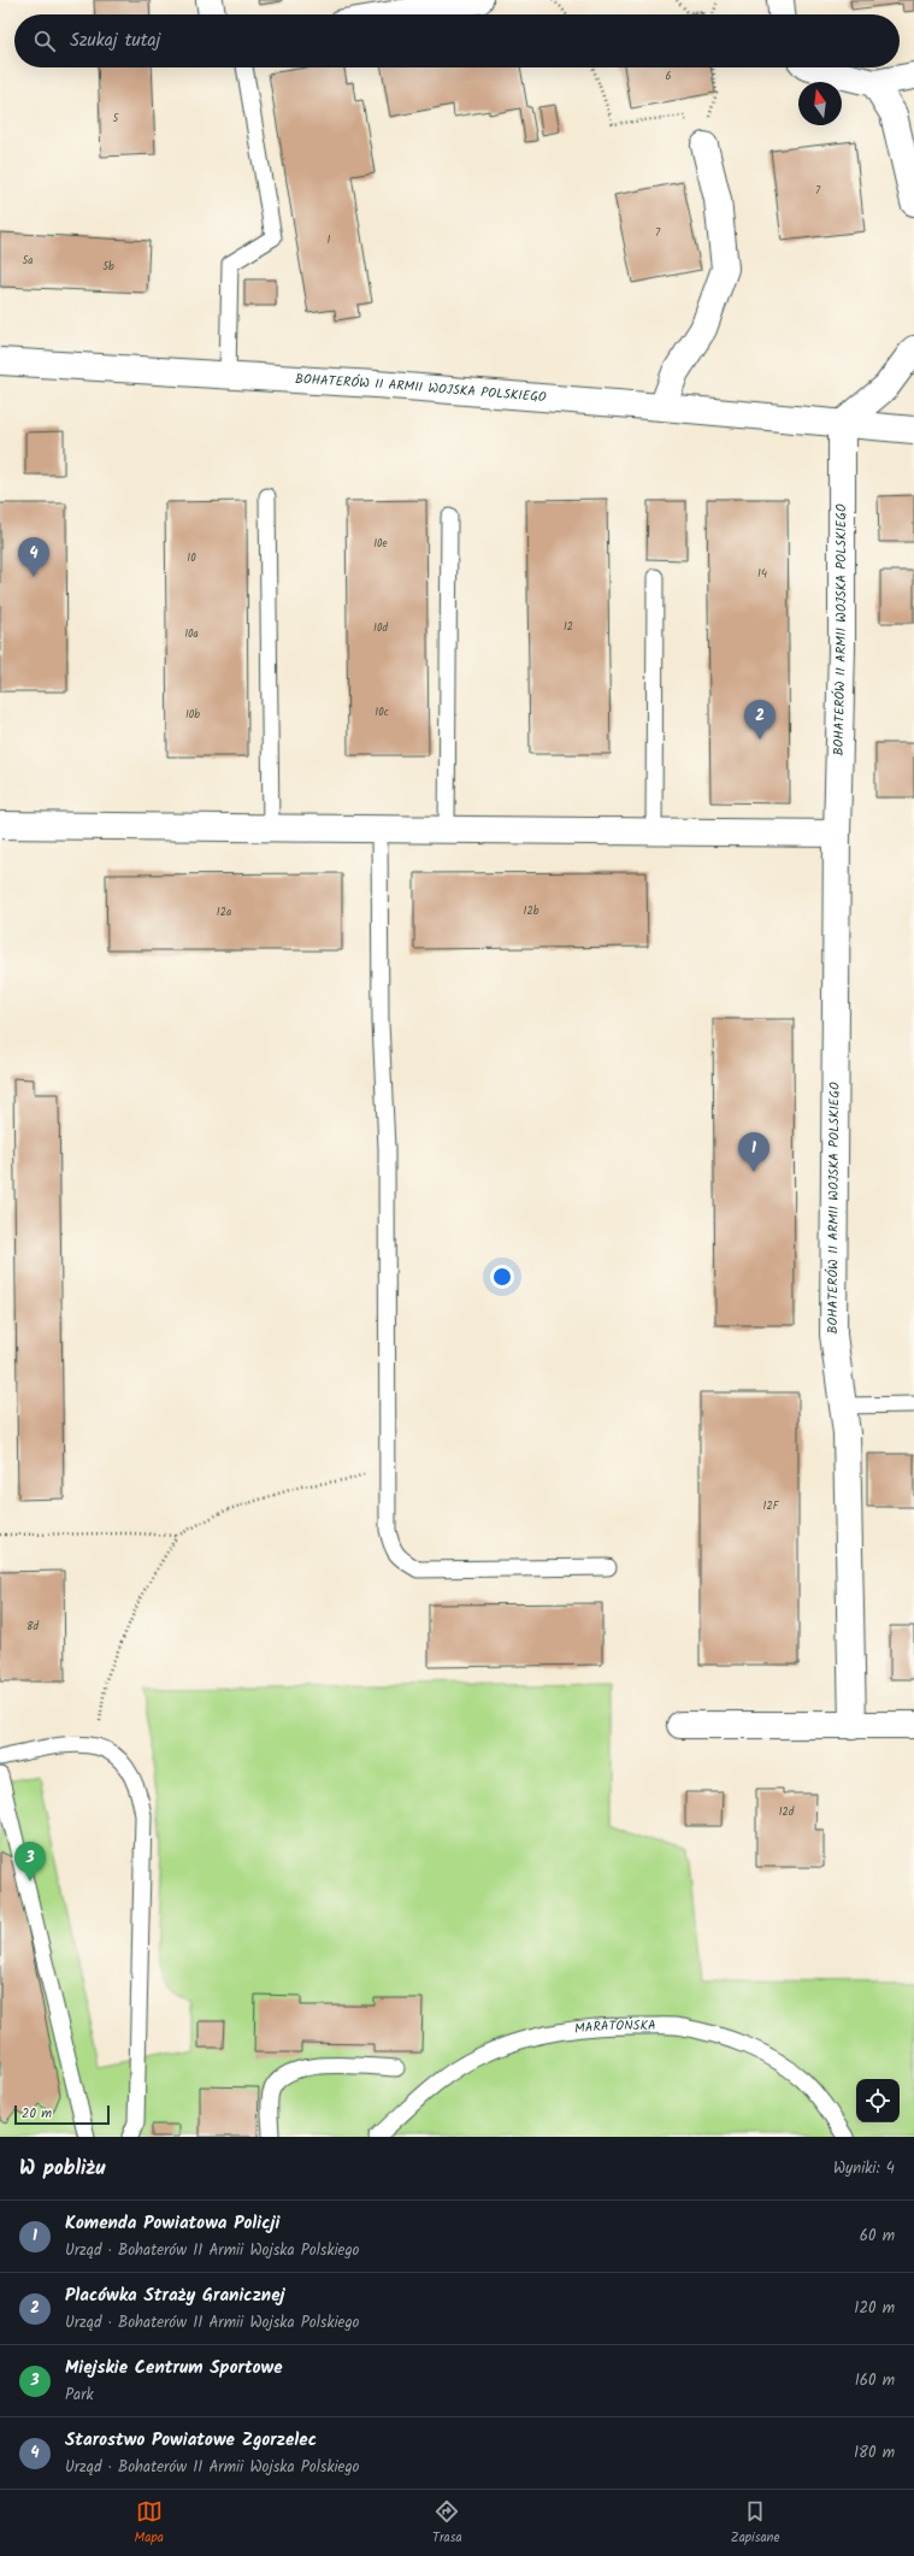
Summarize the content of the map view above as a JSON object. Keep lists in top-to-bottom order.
{
  "streets": {
    "street": ["BOHATERÓW II ARMII WOJSKA POLSKIEGO"],
    "lane": ["MARATOŃSKA"]
  },
  "house_numbers": [
    "6",
    "5",
    "7",
    "7",
    "1",
    "5a",
    "5b",
    "10e",
    "10",
    "14",
    "12",
    "10d",
    "10a",
    "10c",
    "10b",
    "12b",
    "12a",
    "12F",
    "8d",
    "12d"
  ],
  "scale_bar": "20 m",
  "north": "top",
  "page": {
    "search": "Szukaj tutaj",
    "pins": [
      "4",
      "2",
      "1",
      "3"
    ],
    "scale": "20 m",
    "heading": ["W pobliżu", "Wyniki: 4"],
    "list": [
      {
        "mark": "1",
        "name": "Komenda Powiatowa Policji",
        "note": "Urząd · Bohaterów II Armii Wojska Polskiego",
        "value": "60 m"
      },
      {
        "mark": "2",
        "name": "Placówka Straży Granicznej",
        "note": "Urząd · Bohaterów II Armii Wojska Polskiego",
        "value": "120 m"
      },
      {
        "mark": "3",
        "name": "Miejskie Centrum Sportowe",
        "note": "Park",
        "value": "160 m"
      },
      {
        "mark": "4",
        "name": "Starostwo Powiatowe Zgorzelec",
        "note": "Urząd · Bohaterów II Armii Wojska Polskiego",
        "value": "180 m"
      }
    ],
    "nav": ["Mapa", "Trasa", "Zapisane"]
  }
}
